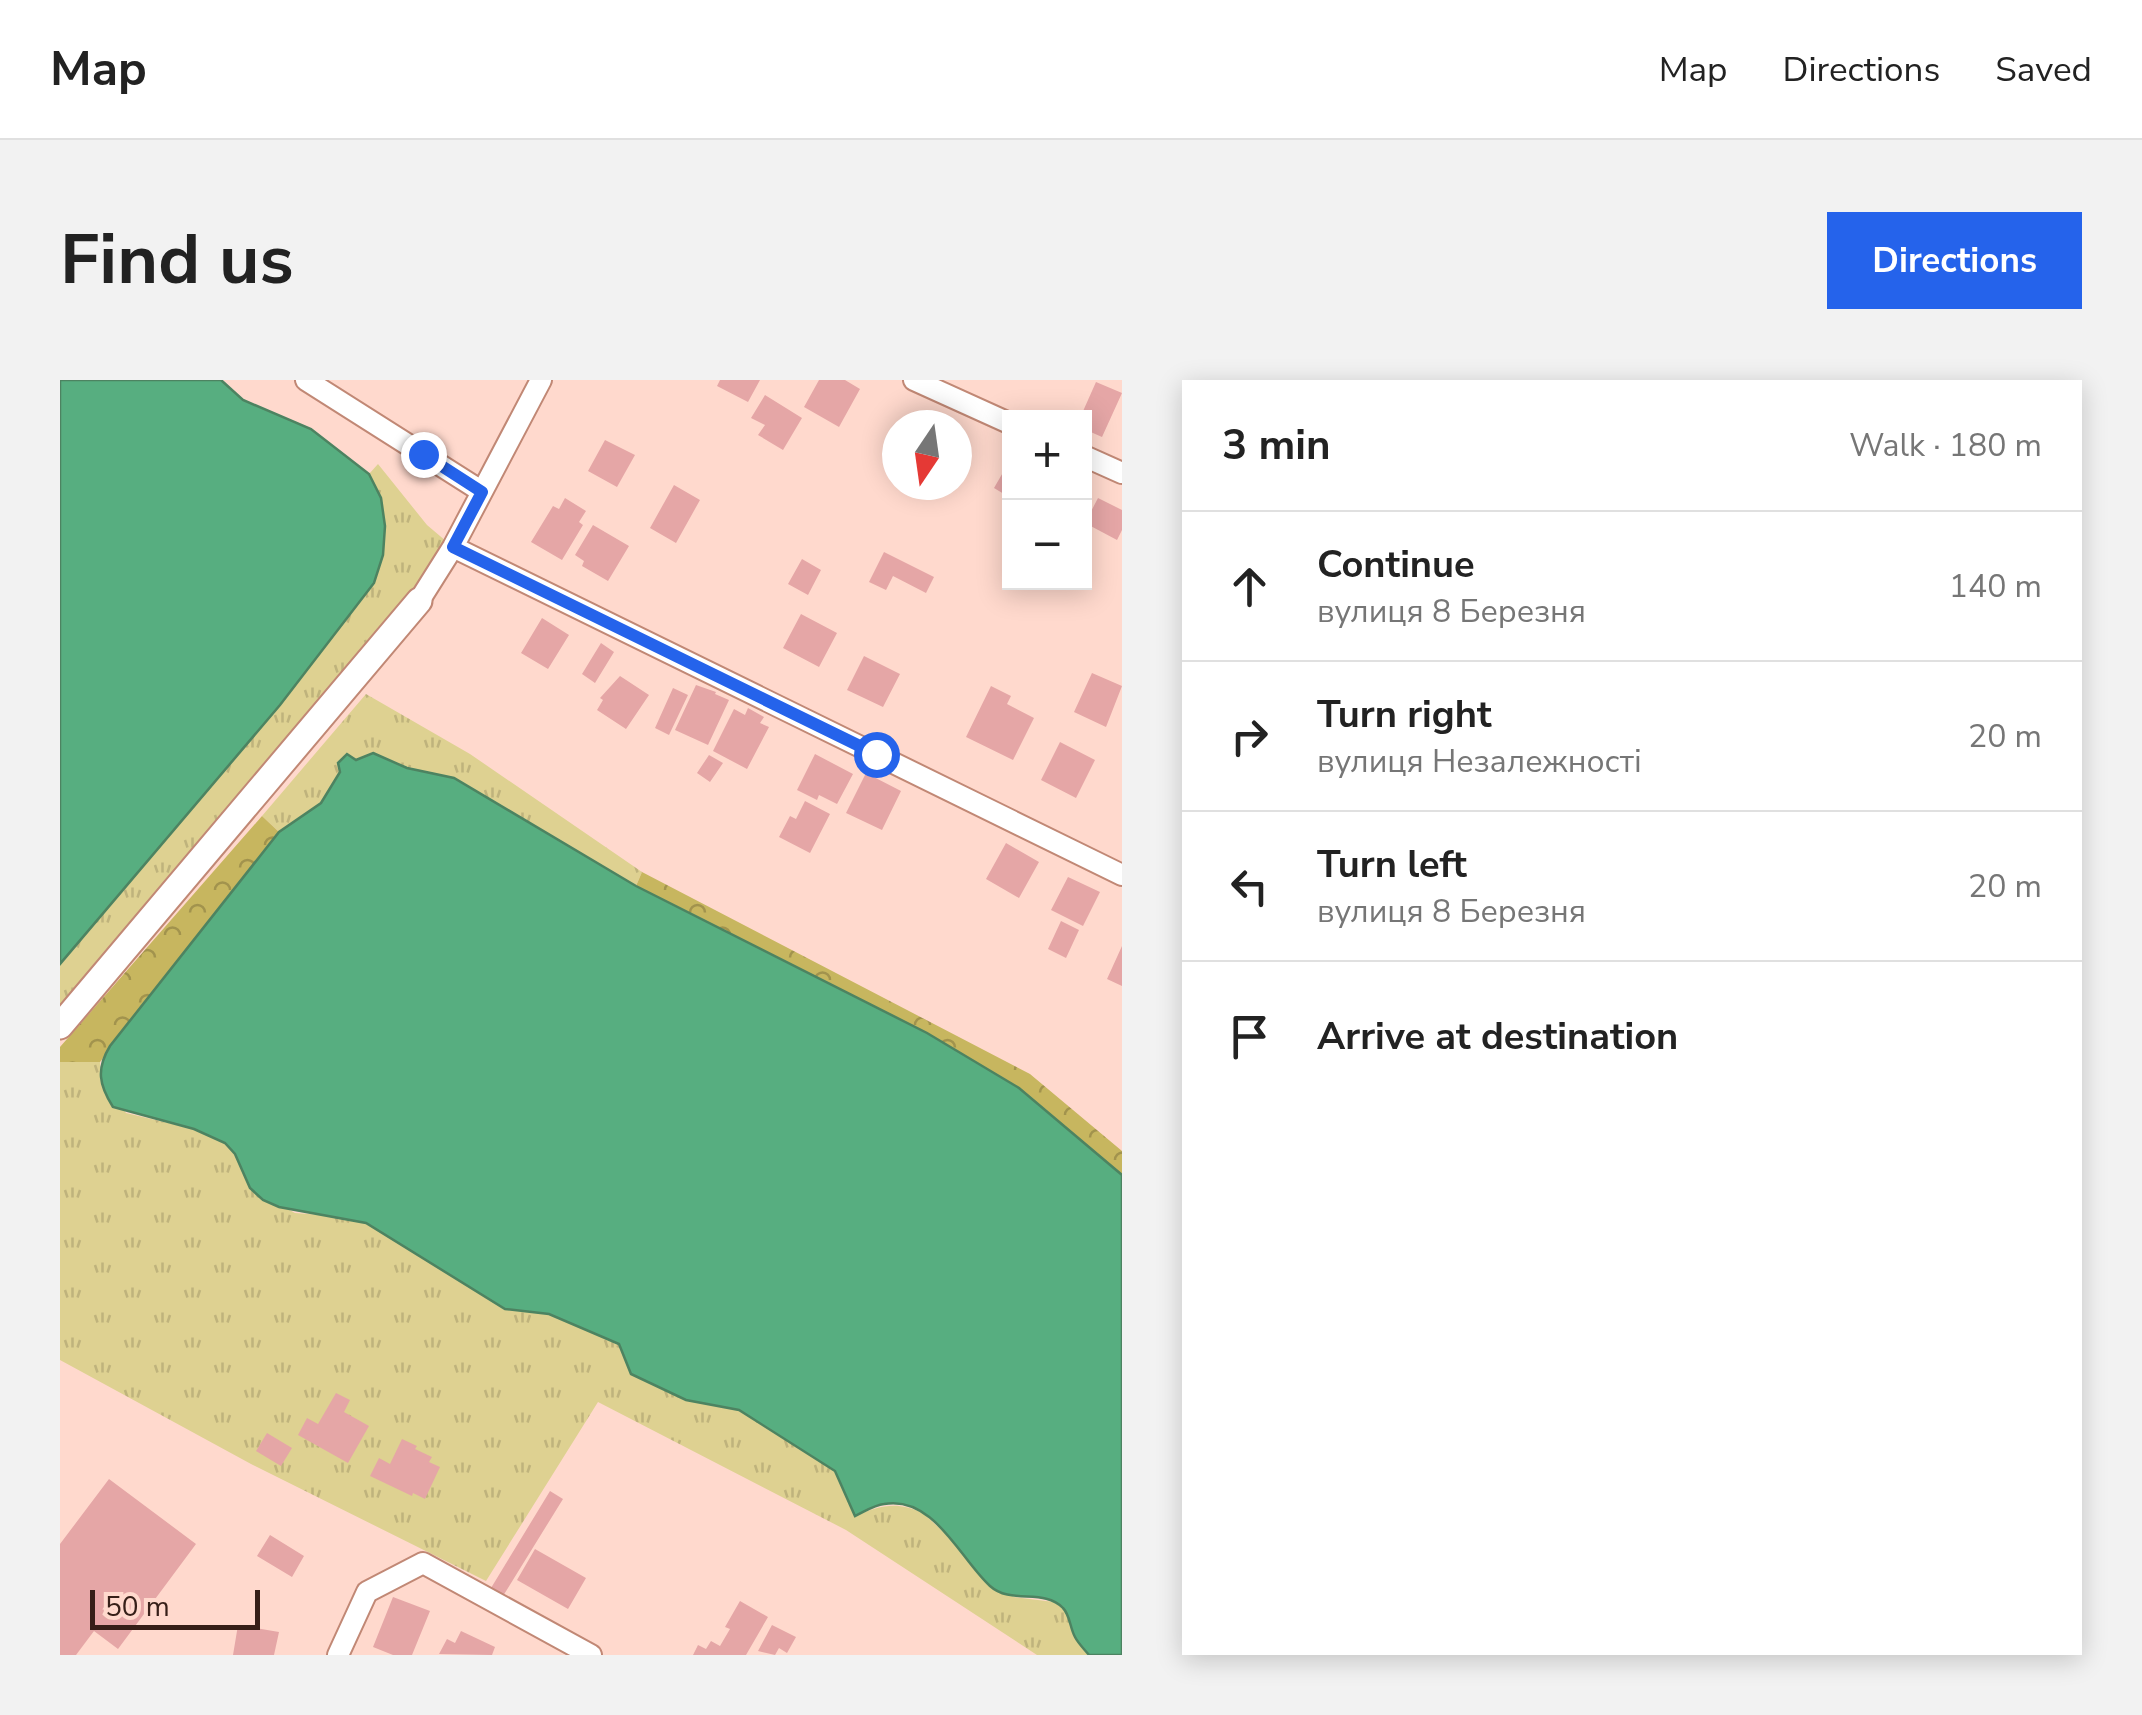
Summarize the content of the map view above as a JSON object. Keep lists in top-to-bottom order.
{
  "scale_bar": "50 m",
  "north": "bottom",
  "page": {
    "header": "Map",
    "nav": ["Map", "Directions", "Saved"],
    "title": "Find us",
    "buttons": "Directions",
    "heading": ["3 min", "Walk · 180 m"],
    "map_buttons": ["+", "−"],
    "list": [
      ["Continue", "вулиця 8 Березня", "140 m"],
      ["Turn right", "вулиця Незалежності", "20 m"],
      ["Turn left", "вулиця 8 Березня", "20 m"],
      "Arrive at destination"
    ],
    "scale": "50 m"
  }
}
